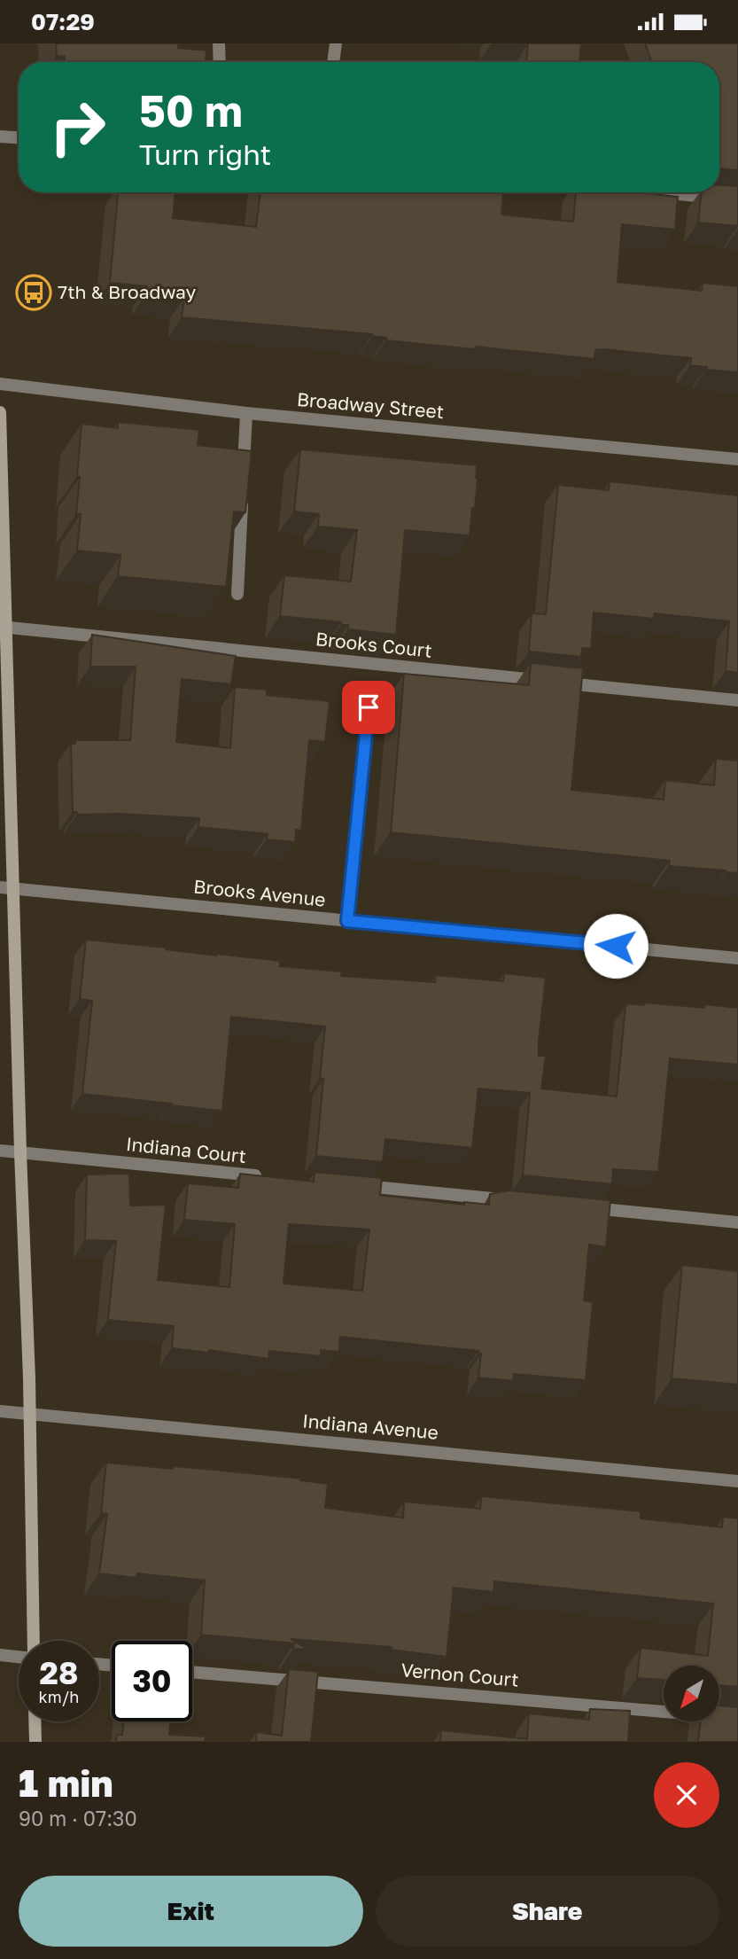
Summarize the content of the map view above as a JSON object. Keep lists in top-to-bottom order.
{
  "streets": {
    "street": [
      "Broadway Street",
      "Brooks Court",
      "Brooks Avenue",
      "Indiana Court",
      "Indiana Avenue",
      "Vernon Court"
    ]
  },
  "places": {
    "bus stop": ["7th & Broadway"]
  },
  "north": "bottom left",
  "page": {
    "status": "07:29",
    "turn": ["50 m", "Turn right"],
    "speed": "28 km/h",
    "limit": "30",
    "heading": ["1 min", "90 m · 07:30"],
    "buttons": ["Exit", "Share"]
  }
}
